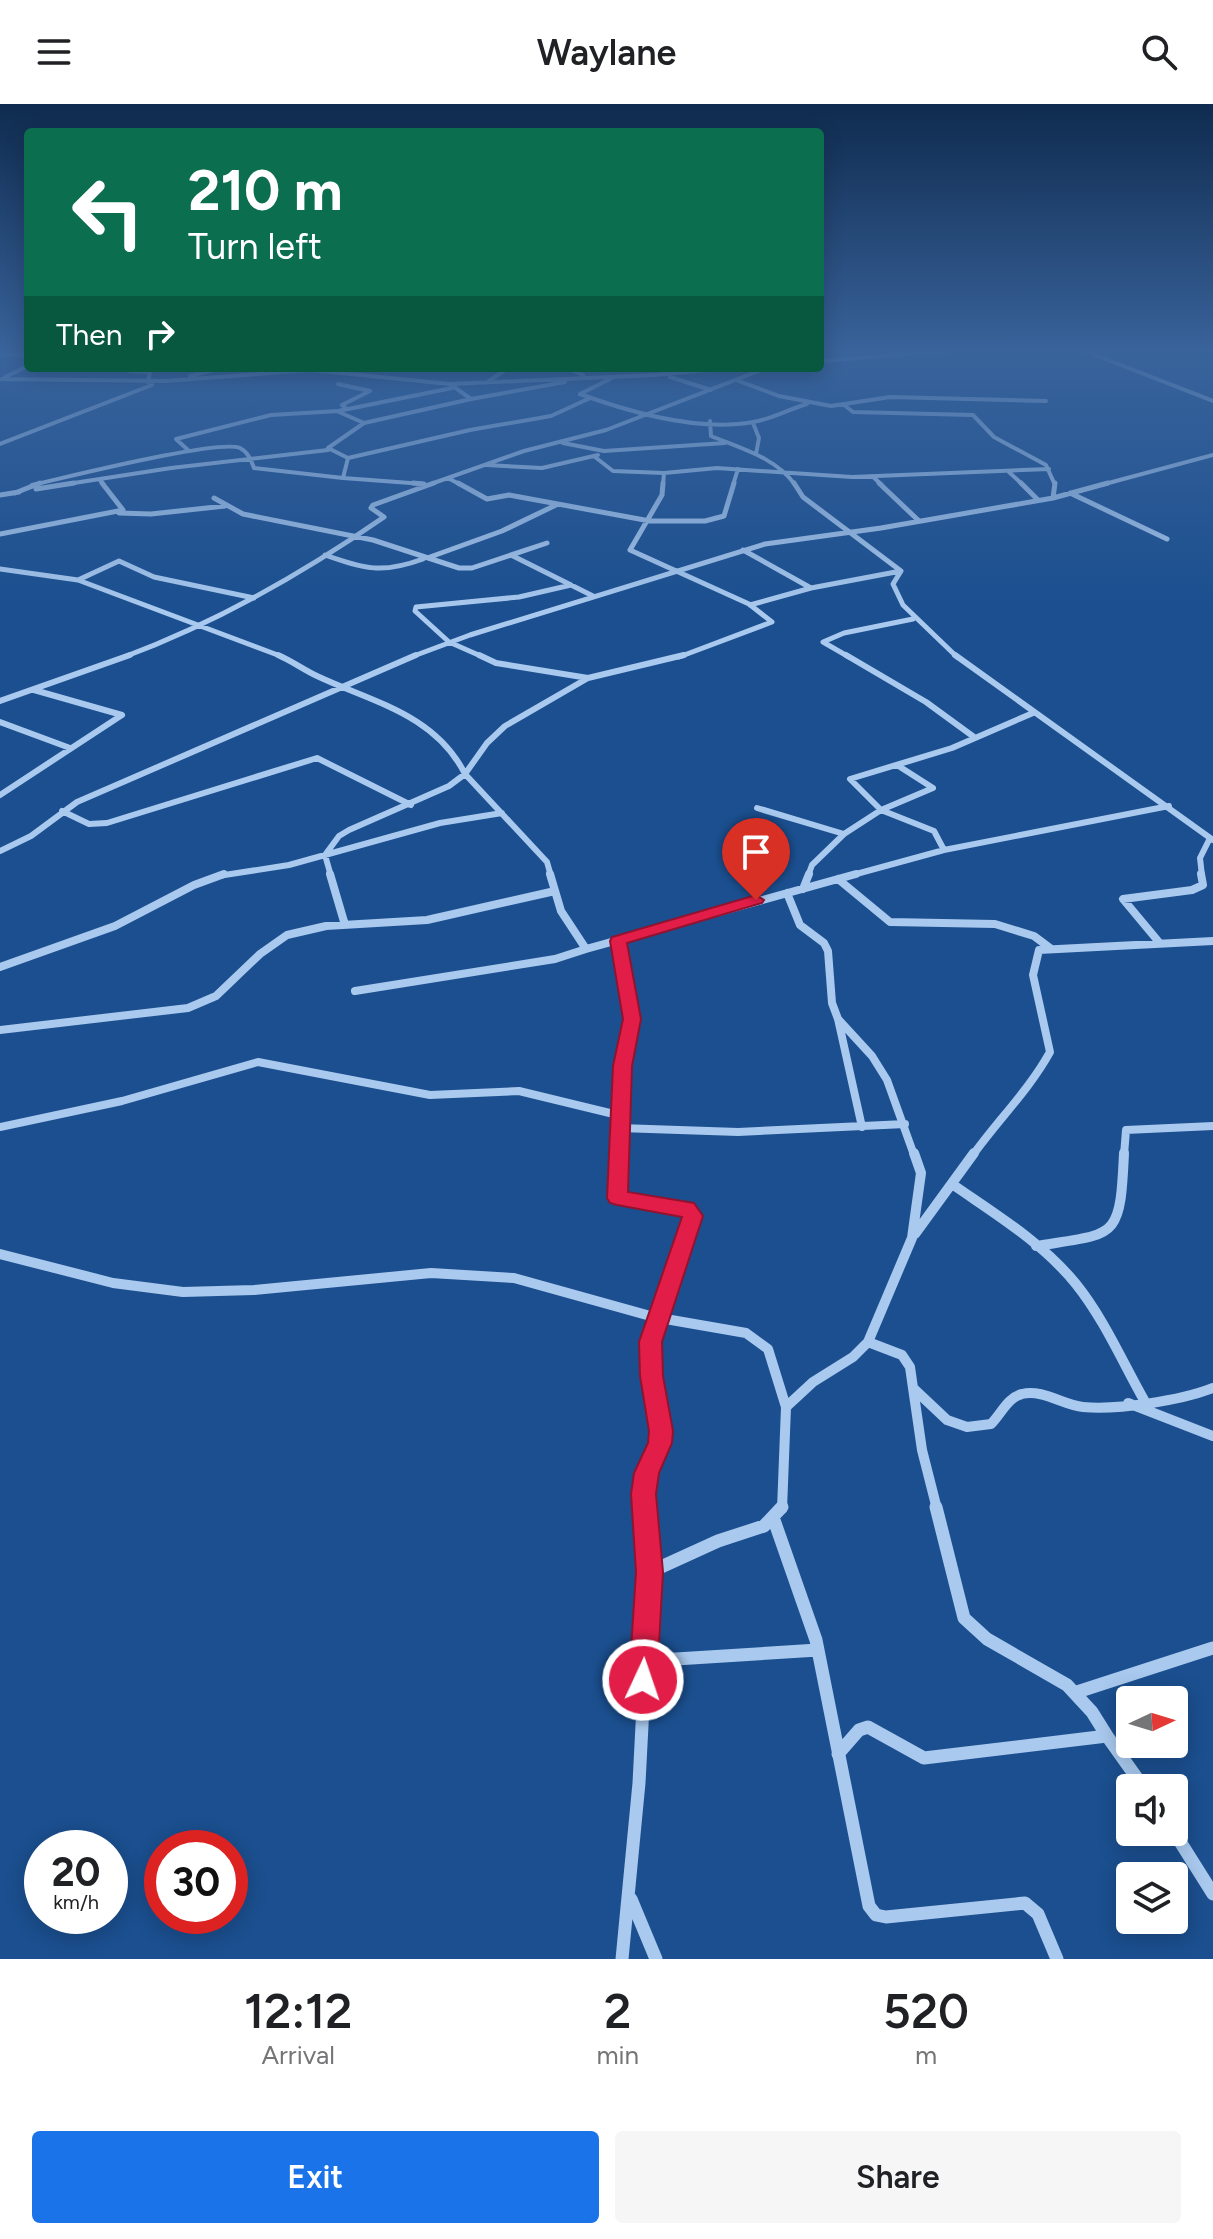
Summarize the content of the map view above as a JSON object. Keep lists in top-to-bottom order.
{
  "north": "right",
  "page": {
    "header": "Waylane",
    "turn": ["210 m", "Turn left"],
    "then": "Then",
    "speed": "20 km/h",
    "limit": "30",
    "eta": [
      "12:12",
      "Arrival",
      "2",
      "min",
      "520",
      "m"
    ],
    "buttons": ["Exit", "Share"]
  }
}
